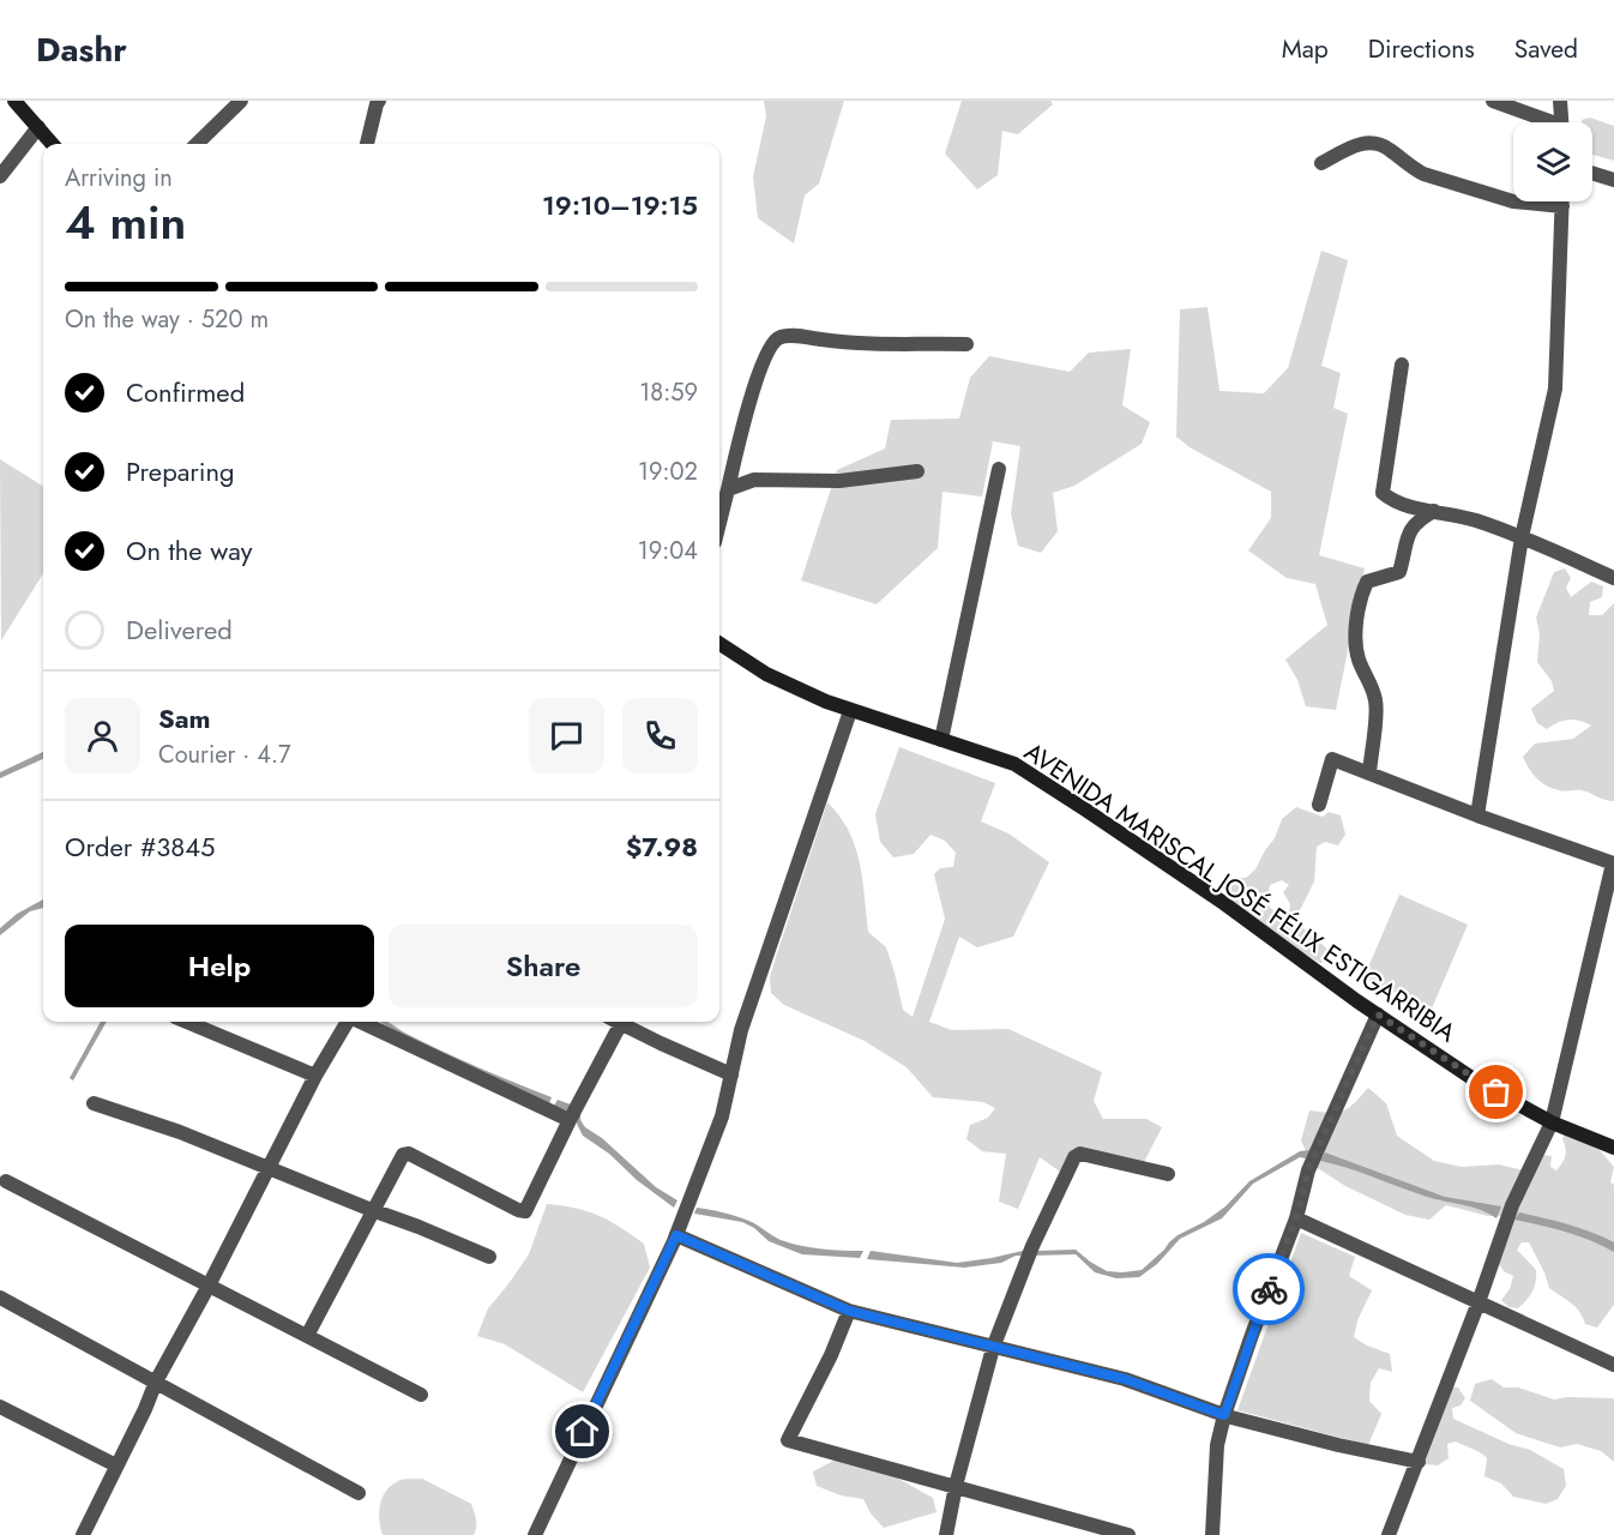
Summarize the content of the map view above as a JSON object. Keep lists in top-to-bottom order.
{
  "streets": {
    "main road": ["AVENIDA MARISCAL JOSÉ FÉLIX ESTIGARRIBIA"]
  },
  "page": {
    "header": "Dashr",
    "nav": ["Map", "Directions", "Saved"],
    "heading": ["4 min", "Arriving in", "19:10–19:15"],
    "panel": [
      "Sam",
      "Courier · 4.7",
      "Order #3845",
      "$7.98"
    ],
    "bar": "On the way · 520 m",
    "list": [
      ["Confirmed", "18:59"],
      ["Preparing", "19:02"],
      ["On the way", "19:04"],
      "Delivered"
    ],
    "buttons": ["Help", "Share"]
  }
}
